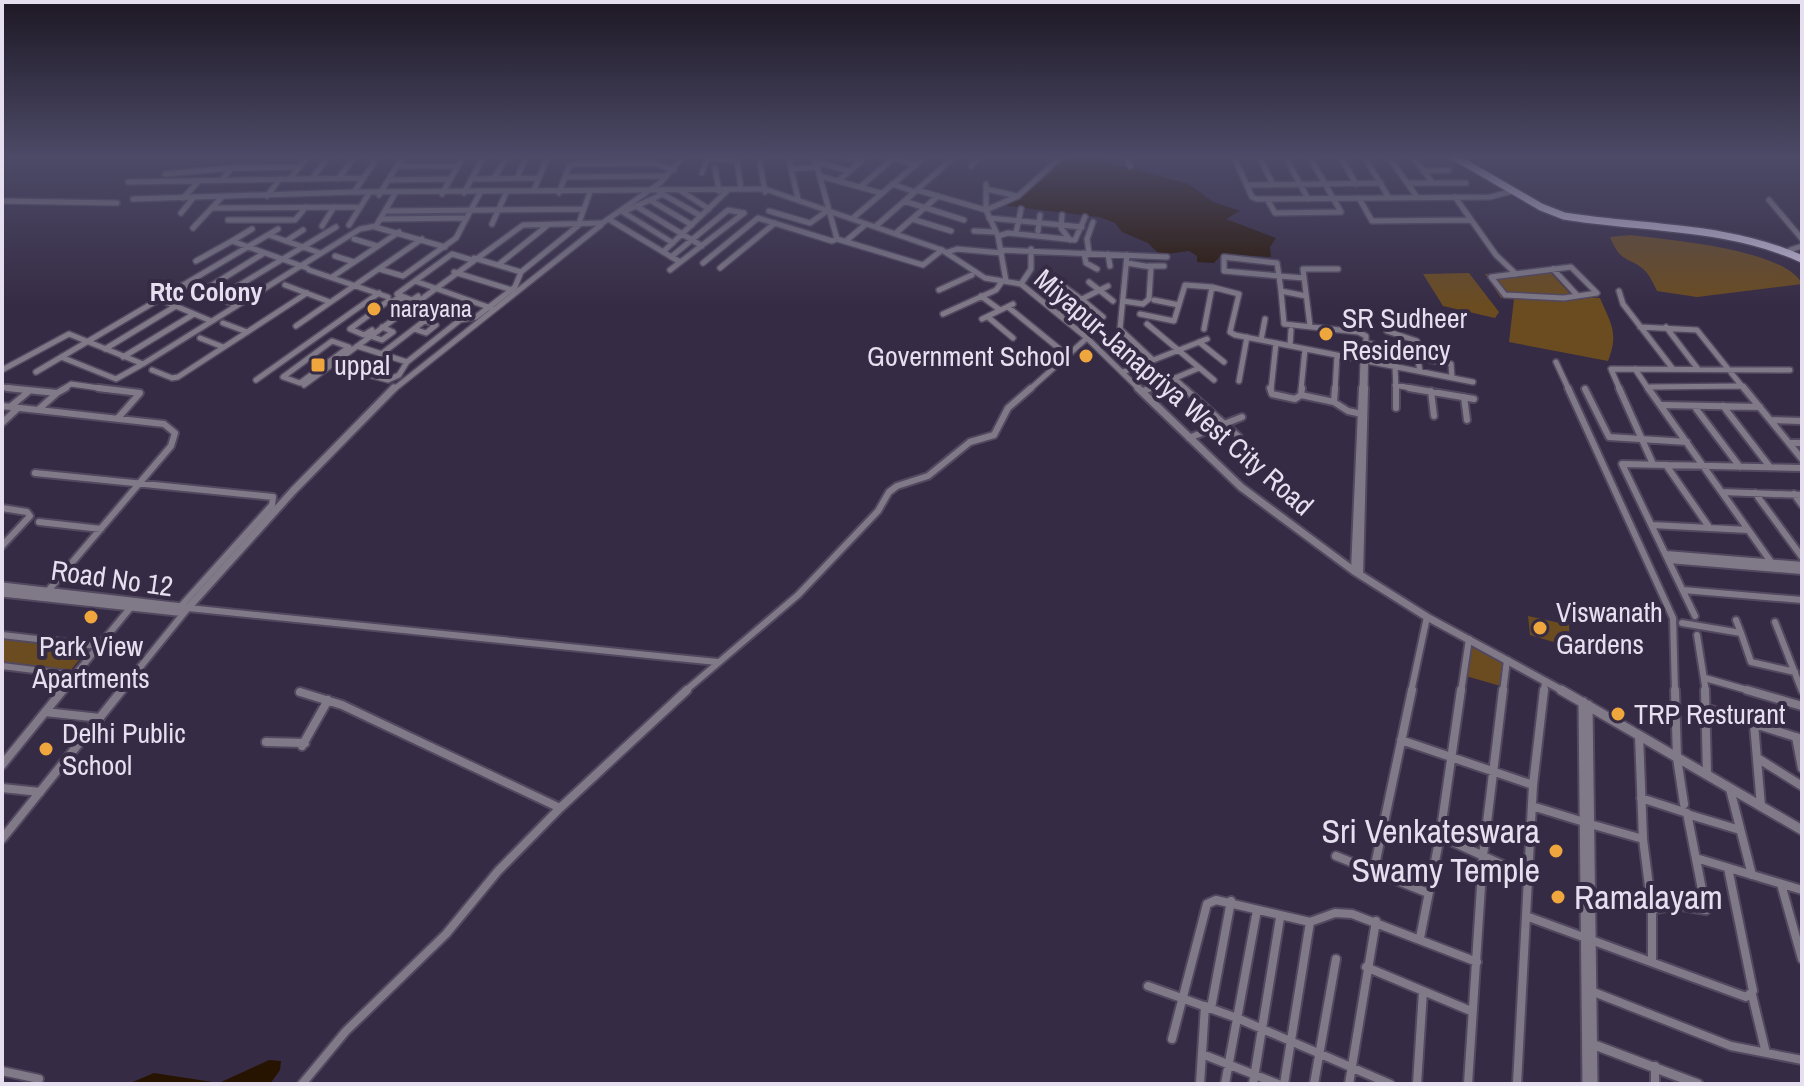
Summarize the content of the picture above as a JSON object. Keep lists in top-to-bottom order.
{
  "streets": {
    "street": ["Miyapur-Janapriya West City Road", "Road No 12"]
  },
  "districts": ["Rtc Colony"],
  "places": {
    "other": [
      "narayana",
      "SR Sudheer Residency",
      "Government School",
      "Park View Apartments",
      "Viswanath Gardens",
      "TRP Resturant",
      "Delhi Public School",
      "Sri Venkateswara Swamy Temple",
      "Ramalayam"
    ],
    "transit": ["uppal"]
  }
}
